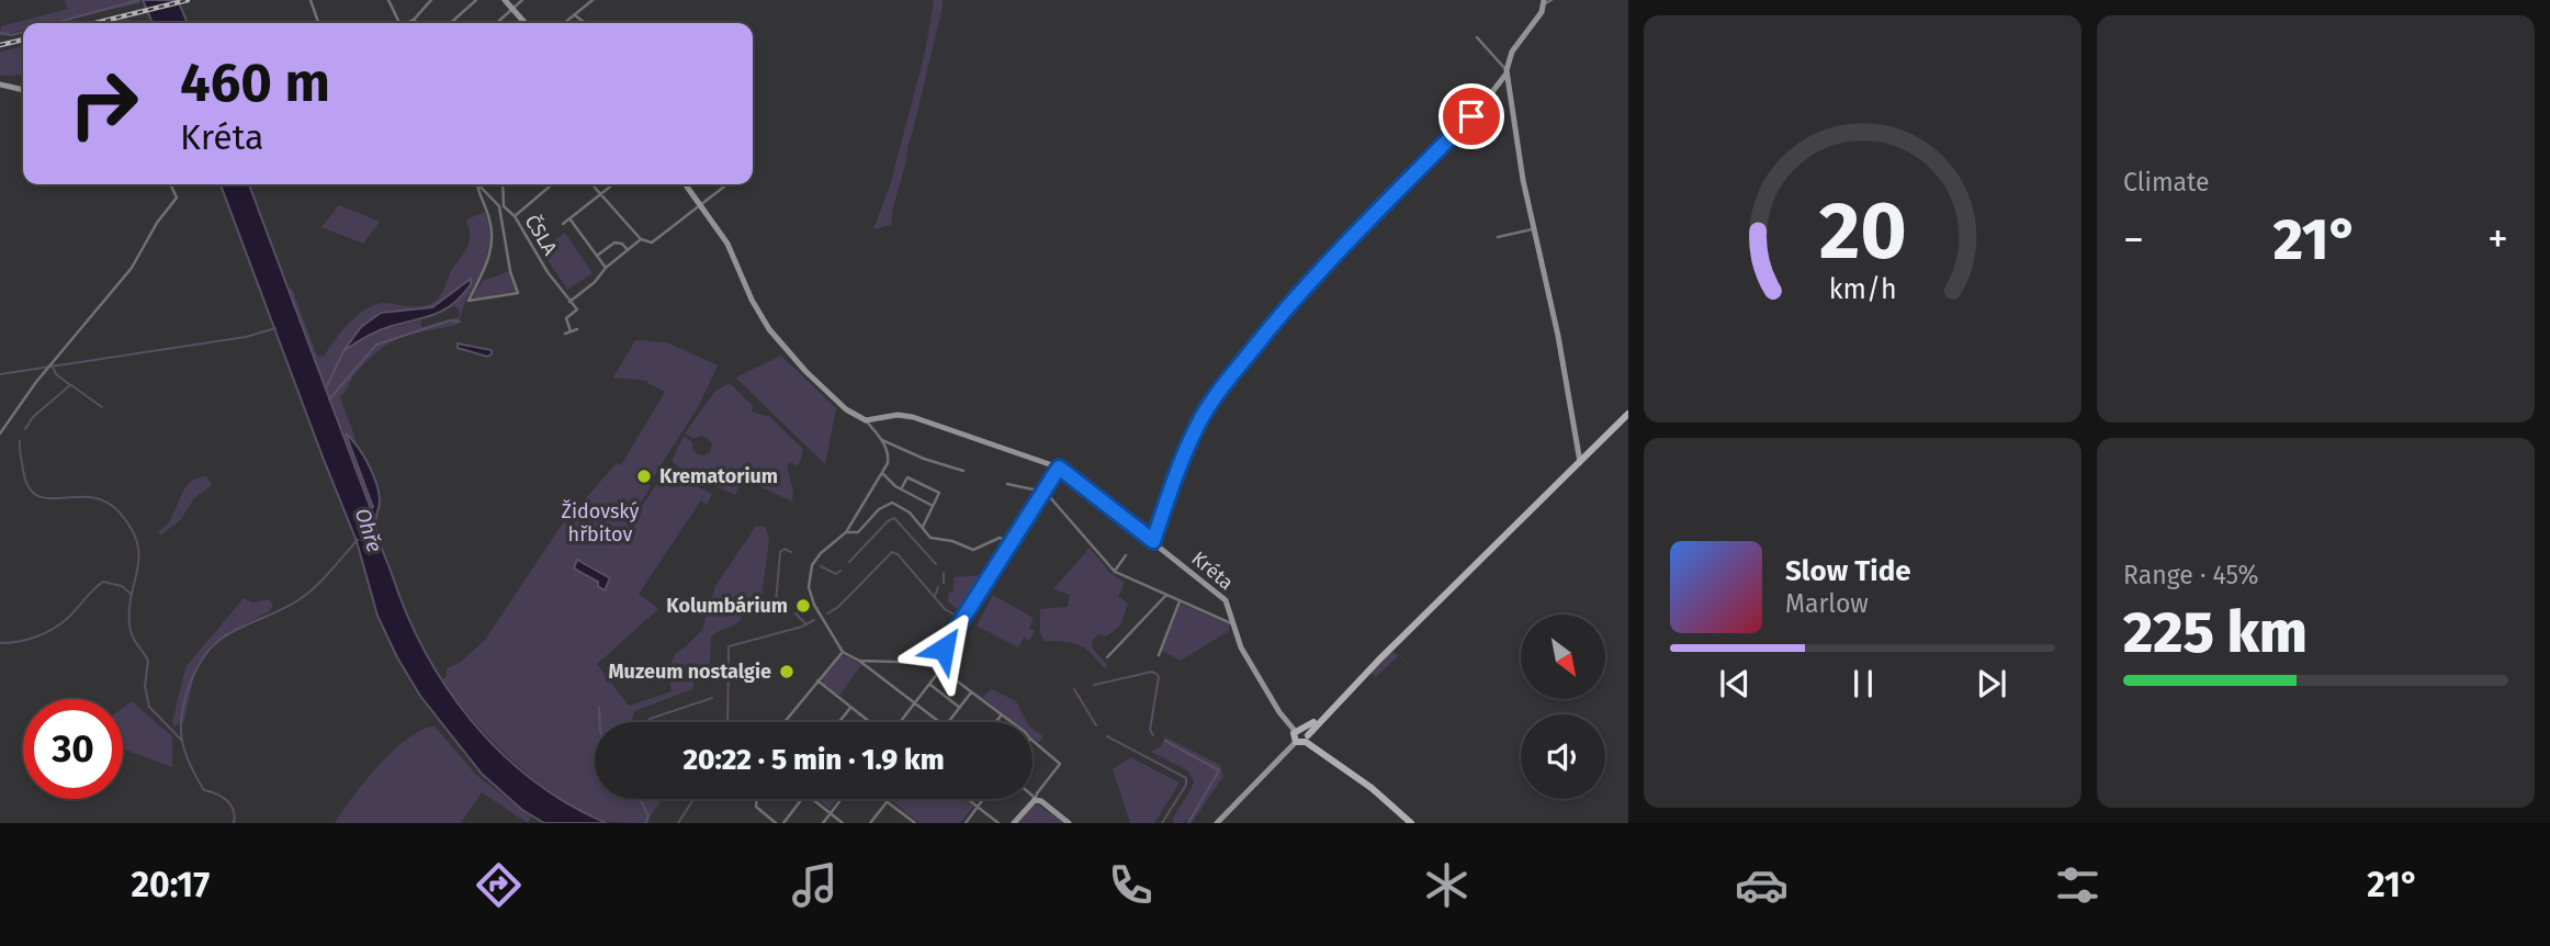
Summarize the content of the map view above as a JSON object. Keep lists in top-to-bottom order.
{
  "streets": {
    "street": ["ČSLA", "Kréta"]
  },
  "water": ["Ohře"],
  "parks": ["Židovský hřbitov"],
  "places": ["Krematorium", "Kolumbárium", "Muzeum nostalgie"],
  "north": "bottom right",
  "page": {
    "tile": [
      "Climate",
      ["Range · 45%", "225 km"]
    ],
    "turn": ["460 m", "Kréta"],
    "heat": ["−", "21°", "+"],
    "song": ["Slow Tide", "Marlow"],
    "limit": "30",
    "trip": "20:22 · 5 min · 1.9 km",
    "tabs": ["20:17", "21°"],
    "gauge": ["20", "km/h"]
  }
}
